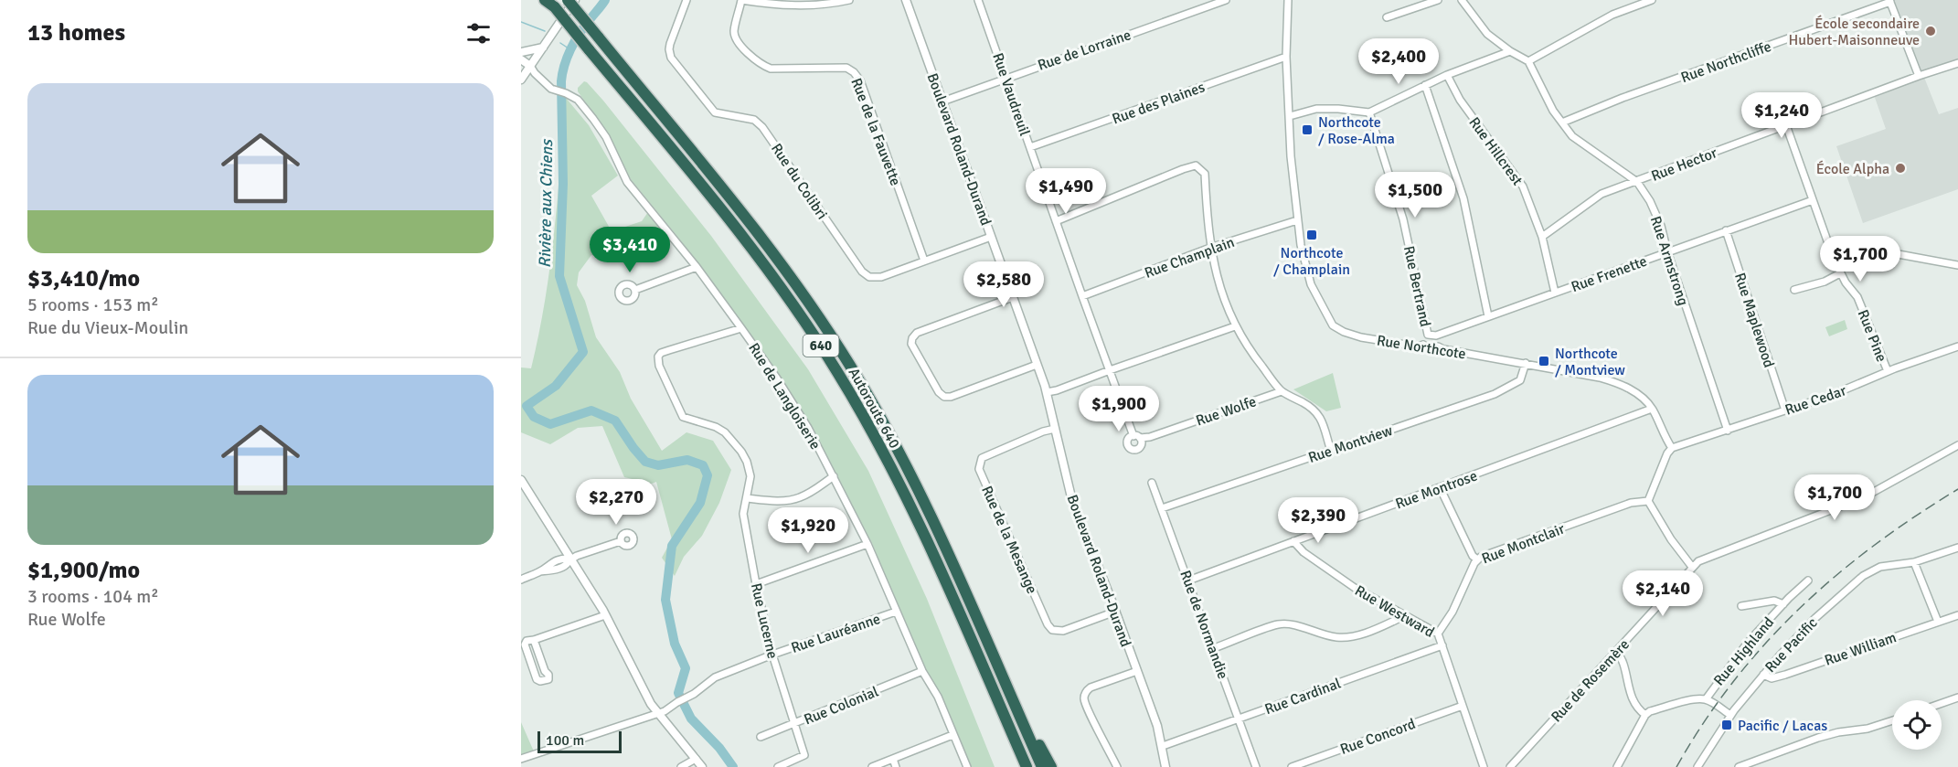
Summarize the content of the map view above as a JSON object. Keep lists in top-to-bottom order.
{
  "streets": {
    "highway": ["640", "Autoroute 640"],
    "street": [
      "Rue de Lorraine",
      "Rue Northcliffe",
      "Rue Vaudreuil",
      "Rue des Plaines",
      "Rue de la Fauvette",
      "Boulevard Roland-Durand",
      "Rue Hillcrest",
      "Rue Hector",
      "Rue du Colibri",
      "Rue Champlain",
      "Rue Armstrong",
      "Rue Frenette",
      "Rue Bertrand",
      "Rue Maplewood",
      "Rue Pine",
      "Rue Northcote",
      "Rue de Langloiserie",
      "Rue Cedar",
      "Rue Wolfe",
      "Rue Montview",
      "Rue Montrose",
      "Rue de la Mesange",
      "Rue Montclair",
      "Rue Westward",
      "Rue Lucerne",
      "Rue de Normandie",
      "Rue Lauréanne",
      "Rue Pacific",
      "Rue William",
      "Rue Highland",
      "Rue de Rosemère",
      "Rue Cardinal",
      "Rue Colonial",
      "Rue Concord"
    ]
  },
  "crossings": [
    ["Rue de Lorraine", "Rue Vaudreuil"],
    ["Rue de Lorraine", "Boulevard Roland-Durand"],
    ["Rue Northcliffe", "Rue Armstrong"],
    ["Rue Vaudreuil", "Rue des Plaines"],
    ["Rue Vaudreuil", "Rue Champlain"],
    ["Rue Vaudreuil", "Rue Wolfe"],
    ["Rue des Plaines", "Rue Northcote"],
    ["Rue de la Fauvette", "Rue du Colibri"],
    ["Boulevard Roland-Durand", "Rue du Colibri"],
    ["Boulevard Roland-Durand", "Rue de la Mesange"],
    ["Boulevard Roland-Durand", "Rue Cardinal"],
    ["Rue Hillcrest", "Rue Hector"],
    ["Rue Hillcrest", "Rue Frenette"],
    ["Rue Hector", "Rue Armstrong"],
    ["Rue Hector", "Rue Pine"],
    ["Rue Champlain", "Rue Northcote"],
    ["Rue Armstrong", "Rue Frenette"],
    ["Rue Armstrong", "Rue Cedar"],
    ["Rue Frenette", "Rue Bertrand"],
    ["Rue Frenette", "Rue Maplewood"],
    ["Rue Frenette", "Rue Pine"],
    ["Rue Frenette", "Rue Northcote"],
    ["Rue Bertrand", "Rue Northcote"],
    ["Rue Maplewood", "Rue Cedar"],
    ["Rue Pine", "Rue Cedar"],
    ["Rue Northcote", "Rue Cedar"],
    ["Rue Northcote", "Rue Montview"],
    ["Rue Northcote", "Rue Montrose"],
    ["Rue de Langloiserie", "Rue Lucerne"],
    ["Rue de Langloiserie", "Rue Lauréanne"],
    ["Rue de Langloiserie", "Rue Colonial"],
    ["Rue Montview", "Rue de Normandie"],
    ["Rue Montrose", "Rue Westward"],
    ["Rue Montrose", "Rue de Normandie"],
    ["Rue Montclair", "Rue Westward"],
    ["Rue Westward", "Rue Cardinal"],
    ["Rue Westward", "Rue Concord"],
    ["Rue Lucerne", "Rue Lauréanne"],
    ["Rue Lucerne", "Rue Colonial"],
    ["Rue de Normandie", "Rue Cardinal"],
    ["Rue Pacific", "Rue William"]
  ],
  "water": ["Rivière aux Chiens"],
  "places": {
    "other": ["École secondaire Hubert-Maisonneuve", "École Alpha"],
    "transit": [
      "Northcote / Rose-Alma",
      "Northcote / Champlain",
      "Northcote / Montview",
      "Pacific / Lacas"
    ]
  },
  "scale_bar": "100 m",
  "page": {
    "heading": "13 homes",
    "price": [
      "$2,400",
      "$1,240",
      "$1,490",
      "$1,500",
      "$3,410",
      "$1,700",
      "$2,580",
      "$1,900",
      "$1,700",
      "$2,270",
      "$2,390",
      "$1,920",
      "$2,140"
    ],
    "list": [
      {
        "name": "$3,410/mo",
        "note": "5 rooms · 153 m² · Rue du Vieux-Moulin"
      },
      {
        "name": "$1,900/mo",
        "note": "3 rooms · 104 m² · Rue Wolfe"
      }
    ],
    "scale": "100 m"
  }
}
